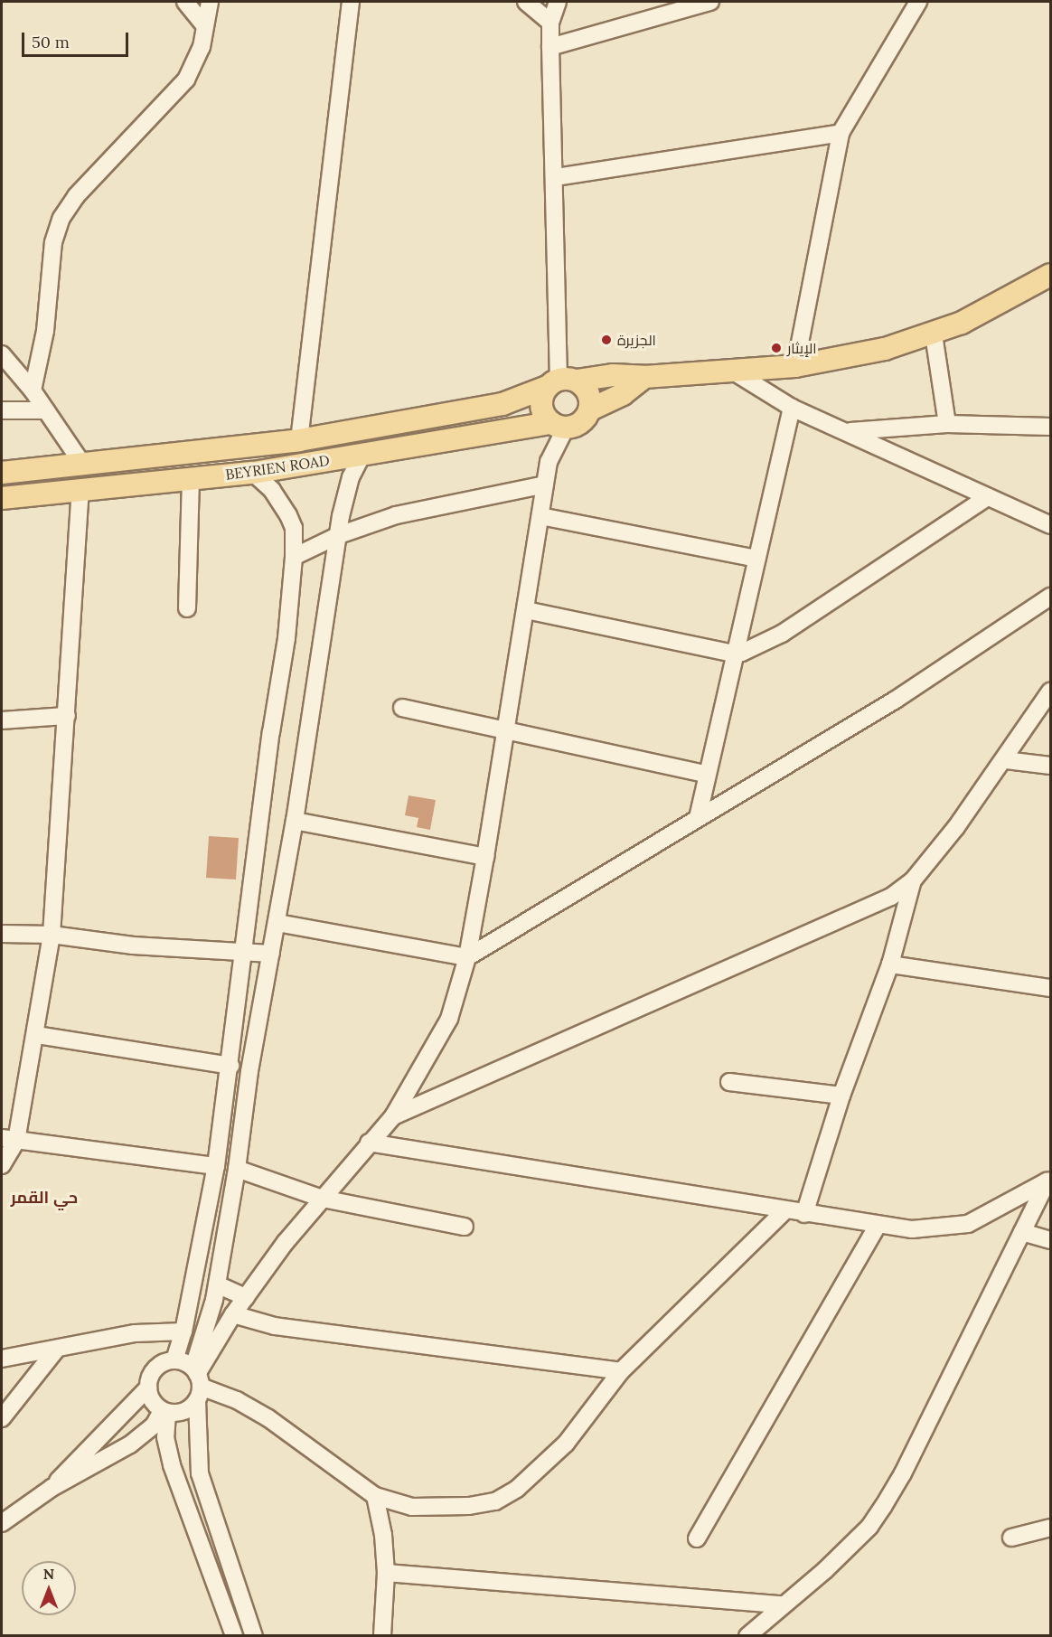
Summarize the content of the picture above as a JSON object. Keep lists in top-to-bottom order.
{
  "streets": {
    "main road": ["BEYRIEN ROAD"]
  },
  "districts": ["حي القمر"],
  "places": ["الجزيرة", "الإيثار"],
  "scale_bar": "50 m",
  "north": "top"
}
